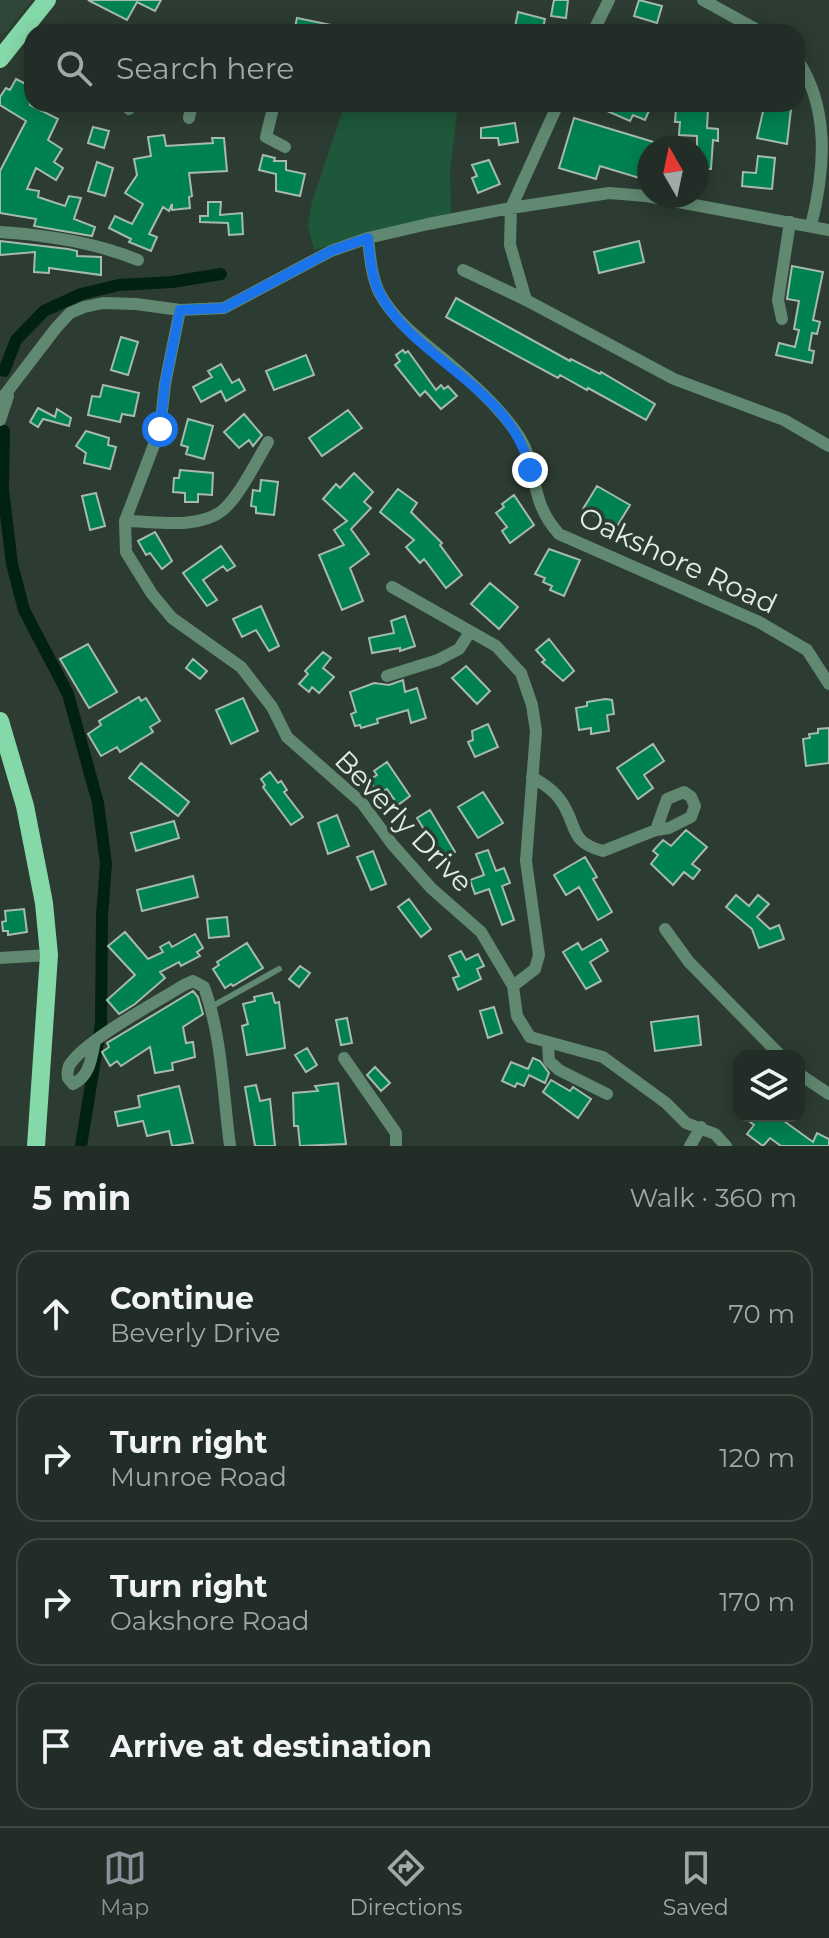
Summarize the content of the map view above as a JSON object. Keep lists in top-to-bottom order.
{
  "streets": {
    "street": ["Oakshore Road", "Beverly Drive"]
  },
  "north": "top",
  "page": {
    "search": "Search here",
    "heading": ["5 min", "Walk · 360 m"],
    "list": [
      ["Continue", "Beverly Drive", "70 m"],
      ["Turn right", "Munroe Road", "120 m"],
      ["Turn right", "Oakshore Road", "170 m"],
      "Arrive at destination"
    ],
    "nav": ["Map", "Directions", "Saved"]
  }
}
